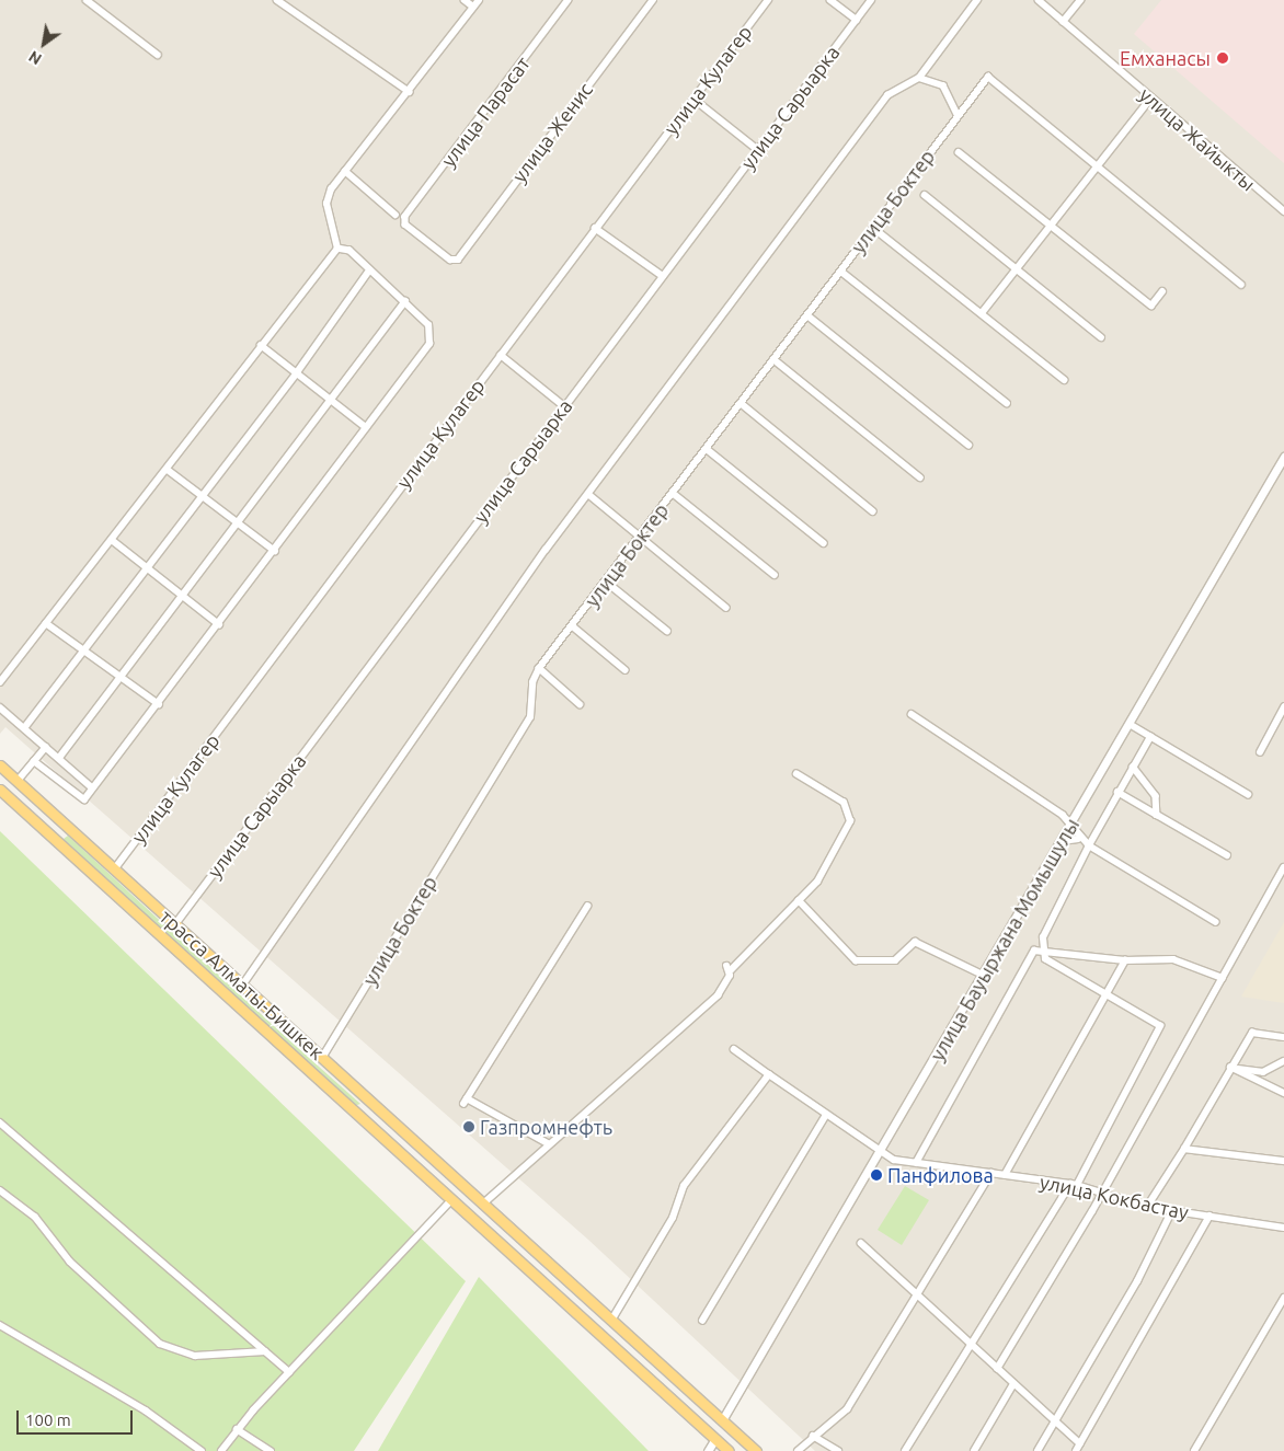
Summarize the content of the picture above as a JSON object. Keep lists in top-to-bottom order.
{
  "streets": {
    "highway": ["трасса Алматы-Бишкек"],
    "street": [
      "улица Кулагер",
      "улица Сарыарка",
      "улица Парасат",
      "улица Женис",
      "улица Жайыкты",
      "улица Боктер",
      "улица Бауыржана Момышулы",
      "улица Кокбастау"
    ]
  },
  "crossings": [
    ["улица Кулагер", "трасса Алматы-Бишкек"],
    ["улица Сарыарка", "трасса Алматы-Бишкек"],
    ["улица Парасат", "улица Женис"],
    ["улица Боктер", "трасса Алматы-Бишкек"],
    ["улица Бауыржана Момышулы", "трасса Алматы-Бишкек"],
    ["улица Бауыржана Момышулы", "улица Кокбастау"]
  ],
  "places": ["Емханасы", "Газпромнефть", "Панфилова"],
  "scale_bar": "100 m",
  "north": "bottom left"
}
